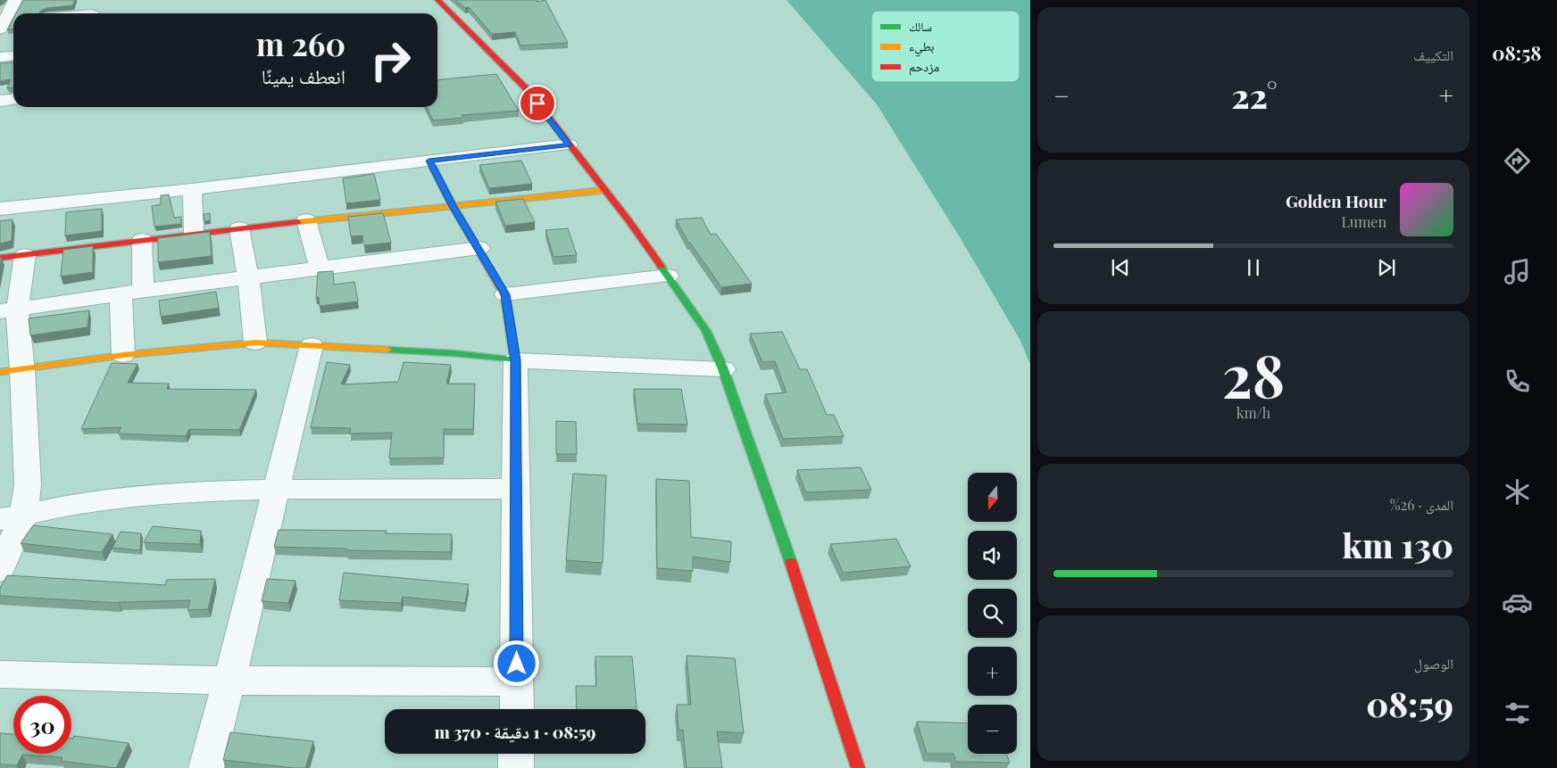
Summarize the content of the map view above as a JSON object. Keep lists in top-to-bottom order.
{
  "legend": ["سالك", "بطيء", "مزدحم"],
  "north": "bottom",
  "page": {
    "tabs": "08:58",
    "tile": [
      "التكييف",
      ["28", "km/h"],
      ["المدى · 26%", "130 km"],
      ["الوصول", "08:59"]
    ],
    "turn": ["260 m", "انعطف يمينًا"],
    "heat": ["−", "22°", "+"],
    "song": ["Golden Hour", "Lumen"],
    "map_buttons": ["+", "−"],
    "limit": "30",
    "trip": "08:59 · 1 دقيقة · 370 m"
  }
}
